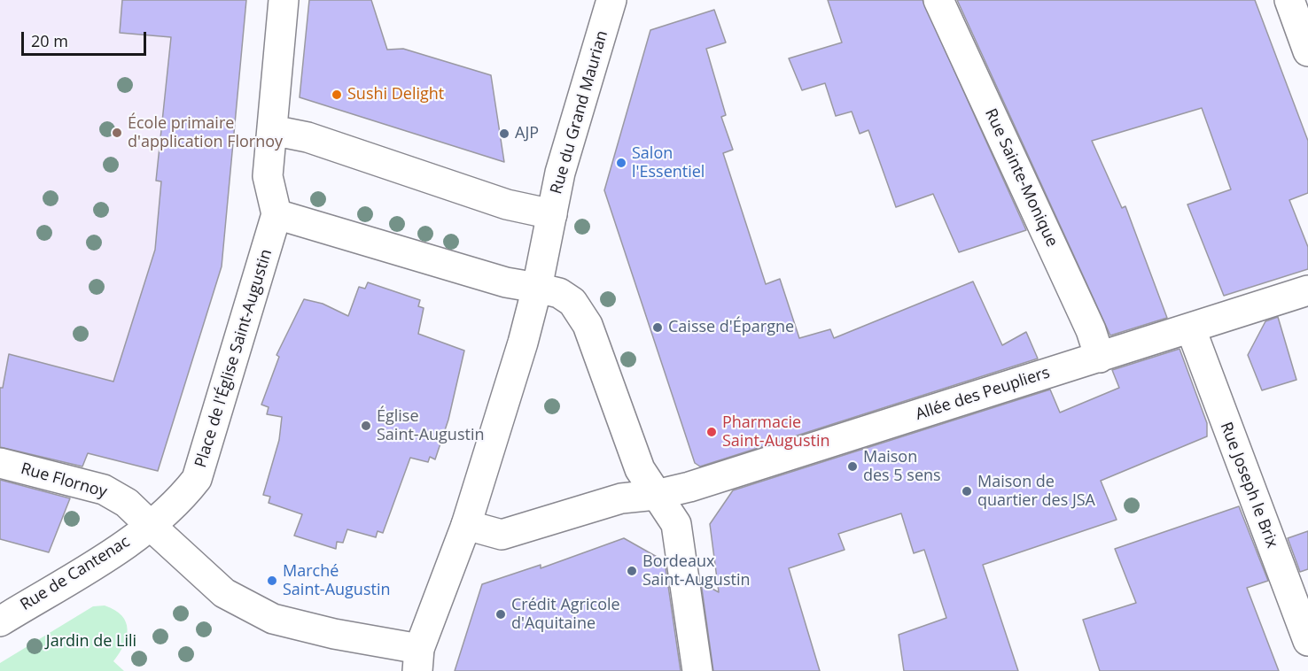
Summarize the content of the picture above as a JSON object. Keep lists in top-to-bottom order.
{
  "streets": {
    "street": [
      "Rue du Grand Maurian",
      "Rue Sainte-Monique",
      "Place de l'Église Saint-Augustin",
      "Allée des Peupliers",
      "Rue Flornoy",
      "Rue Joseph le Brix",
      "Rue de Cantenac"
    ]
  },
  "crossings": [
    ["Rue Sainte-Monique", "Allée des Peupliers"],
    ["Place de l'Église Saint-Augustin", "Rue Flornoy"],
    ["Place de l'Église Saint-Augustin", "Rue de Cantenac"],
    ["Allée des Peupliers", "Rue Joseph le Brix"],
    ["Rue Flornoy", "Rue de Cantenac"]
  ],
  "parks": ["Jardin de Lili"],
  "places": [
    "Sushi Delight",
    "École primaire d'application Flornoy",
    "AJP",
    "Salon l'Essentiel",
    "Caisse d'Épargne",
    "Église Saint-Augustin",
    "Pharmacie Saint-Augustin",
    "Maison des 5 sens",
    "Maison de quartier des JSA",
    "Bordeaux Saint-Augustin",
    "Marché Saint-Augustin",
    "Crédit Agricole d'Aquitaine"
  ],
  "scale_bar": "20 m"
}
